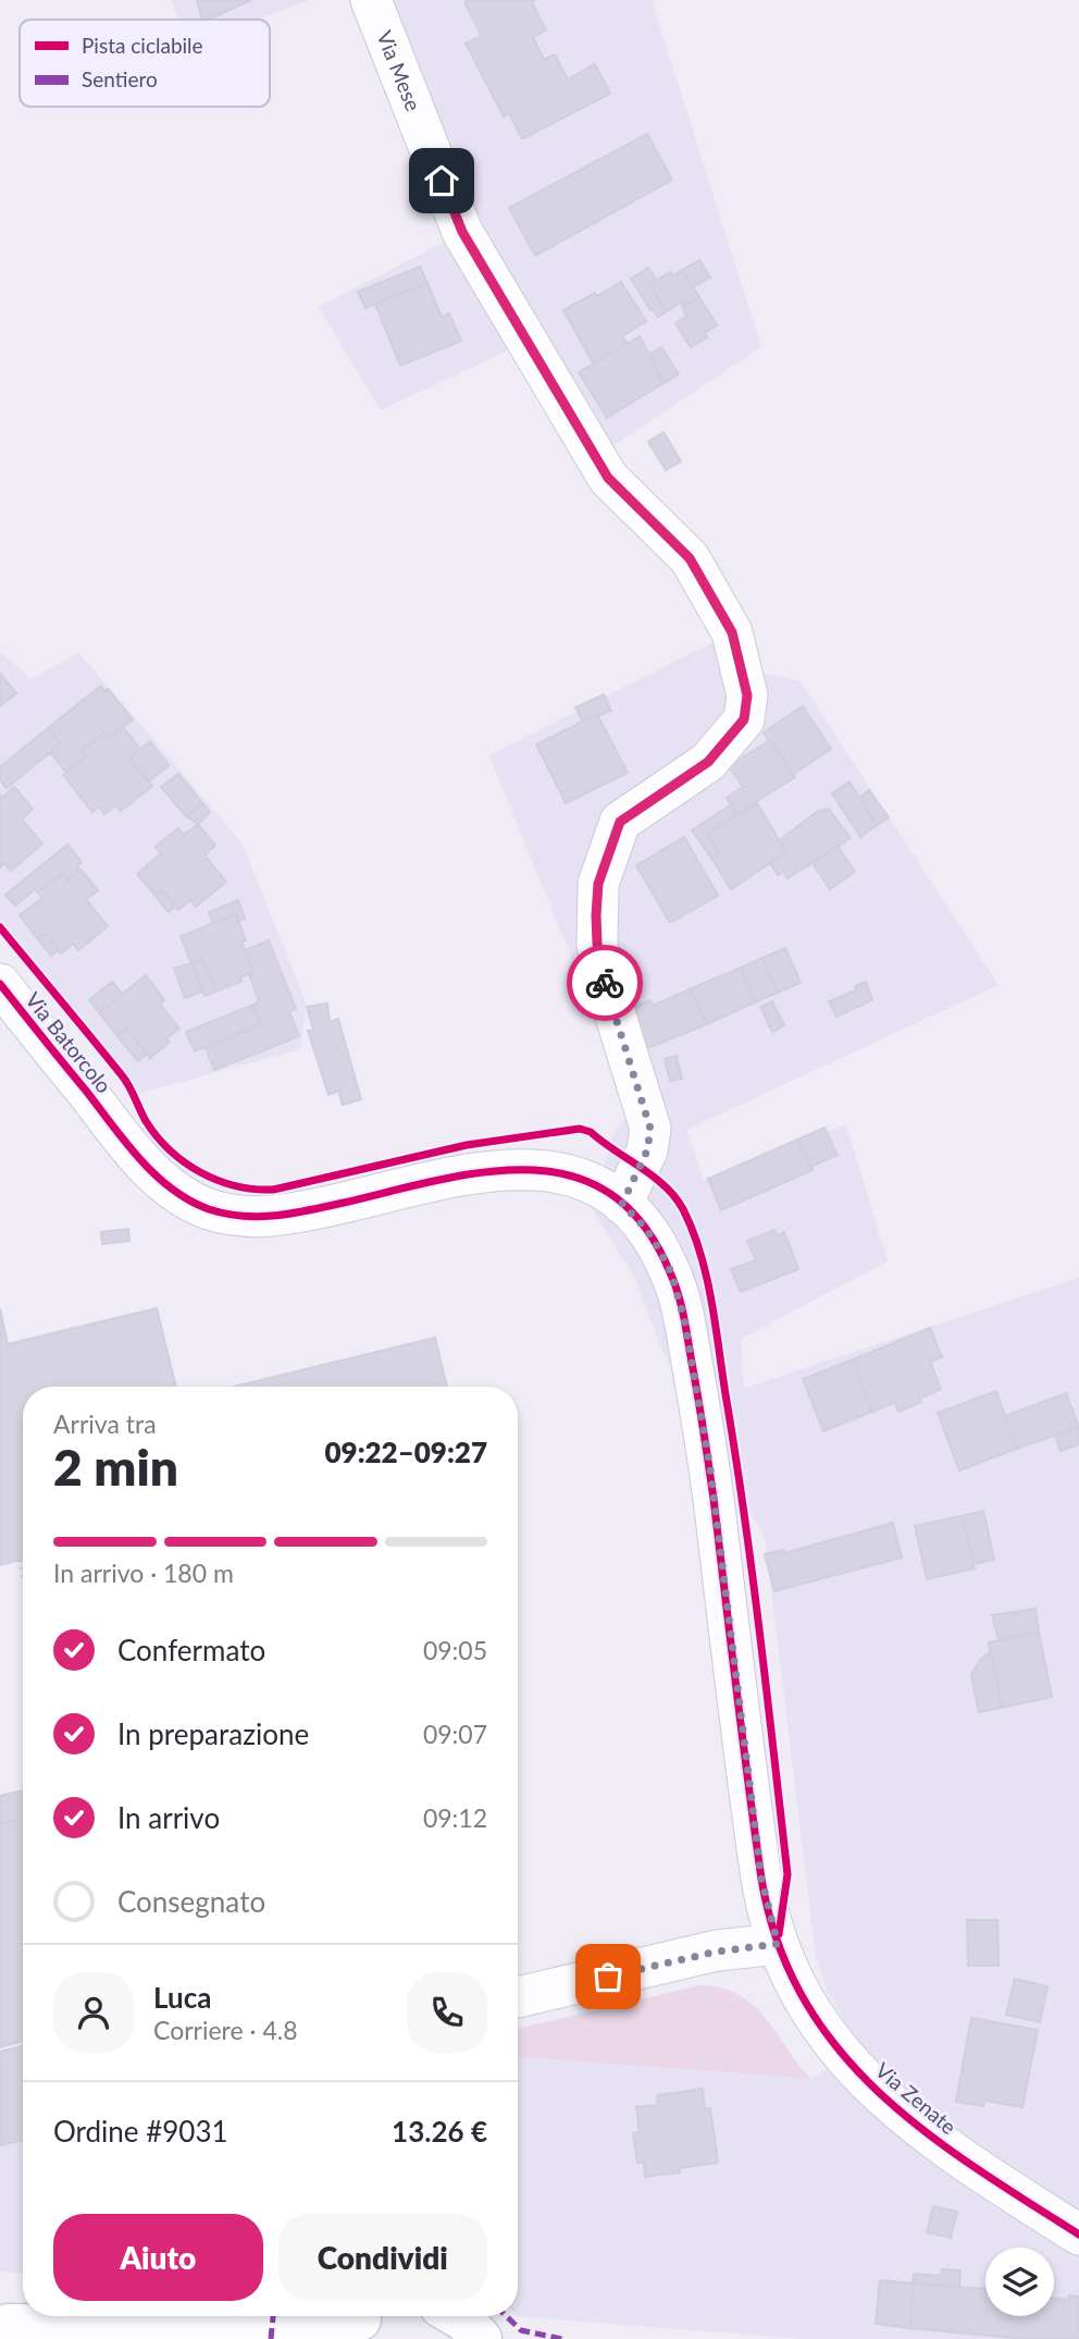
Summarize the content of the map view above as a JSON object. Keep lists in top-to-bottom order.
{
  "streets": {
    "street": ["Via Mese", "Via Batorcolo", "Via Zenate"]
  },
  "crossings": [
    ["Via Mese", "Via Batorcolo"],
    ["Via Batorcolo", "Via Zenate"]
  ],
  "legend": ["Pista ciclabile", "Sentiero"],
  "page": {
    "heading": ["2 min", "Arriva tra", "09:22–09:27"],
    "panel": [
      "Luca",
      "Corriere · 4.8",
      "Ordine #9031",
      "13.26 €"
    ],
    "bar": "In arrivo · 180 m",
    "list": [
      ["Confermato", "09:05"],
      ["In preparazione", "09:07"],
      ["In arrivo", "09:12"],
      "Consegnato"
    ],
    "buttons": ["Aiuto", "Condividi"]
  }
}
